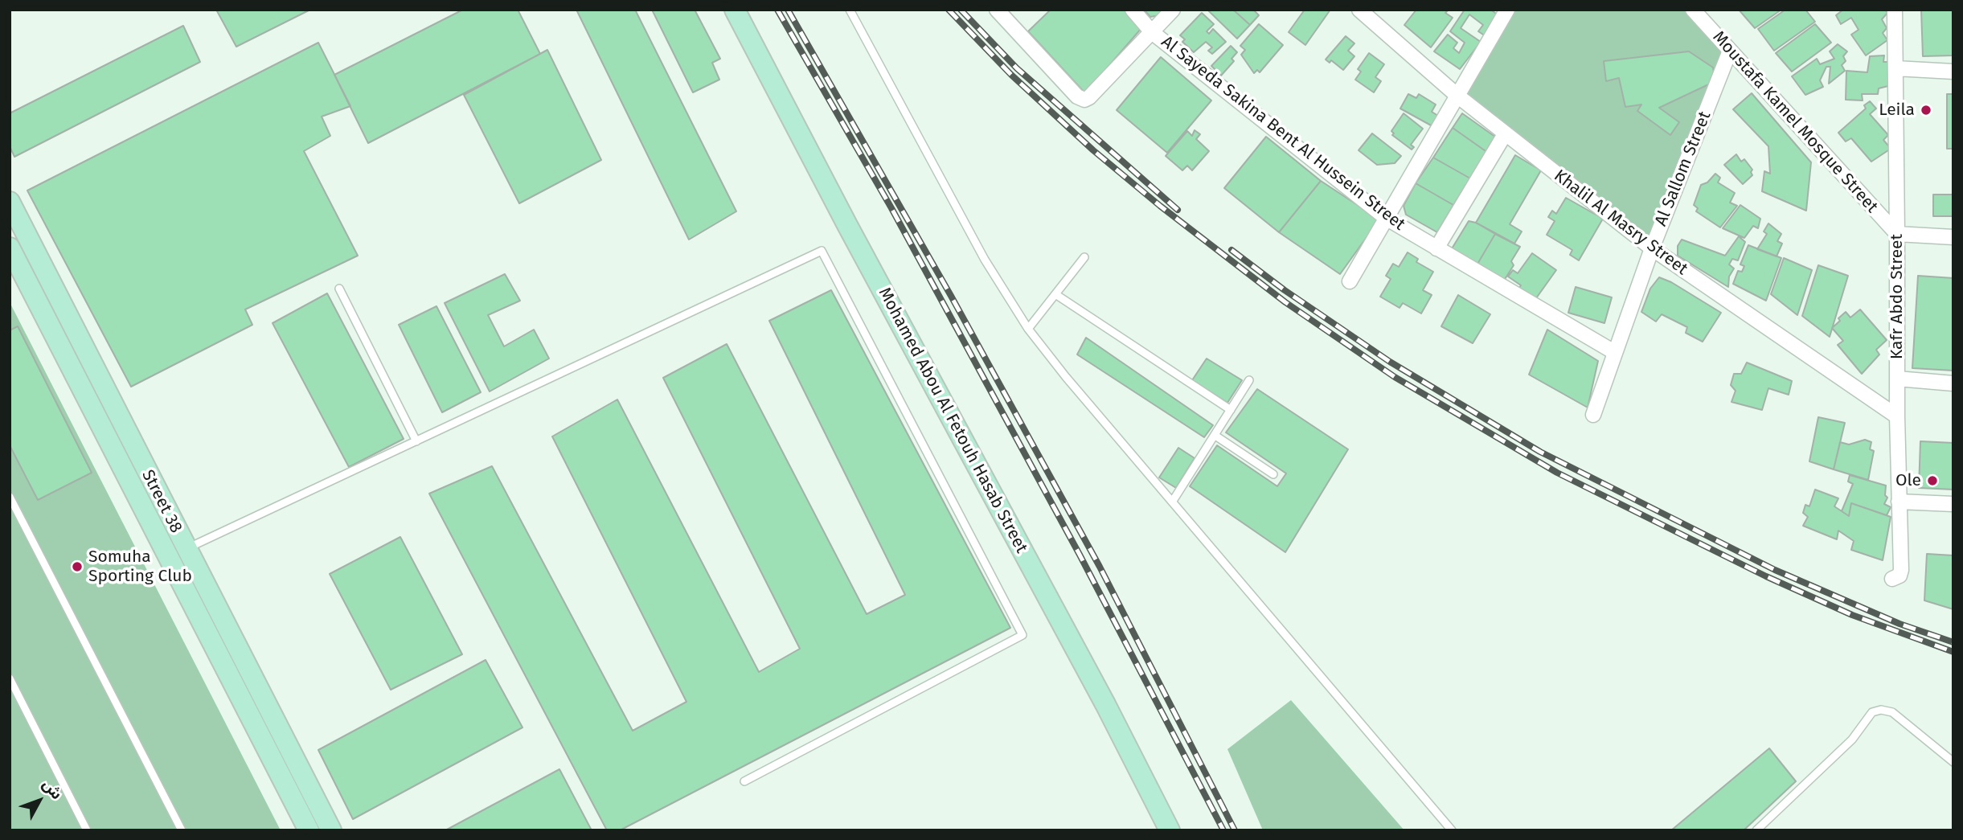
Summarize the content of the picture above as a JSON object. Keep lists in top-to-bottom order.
{
  "streets": {
    "street": [
      "Moustafa Kamel Mosque Street",
      "Al Sayeda Sakina Bent Al Hussein Street",
      "Al Sallom Street",
      "Khalil Al Masry Street",
      "Kafr Abdo Street",
      "Mohamed Abou Al Fetouh Hasab Street",
      "Street 38"
    ]
  },
  "crossings": [
    ["Moustafa Kamel Mosque Street", "Al Sallom Street"],
    ["Moustafa Kamel Mosque Street", "Kafr Abdo Street"],
    ["Al Sayeda Sakina Bent Al Hussein Street", "Al Sallom Street"],
    ["Al Sallom Street", "Khalil Al Masry Street"],
    ["Khalil Al Masry Street", "Kafr Abdo Street"]
  ],
  "places": ["Leila", "Ole", "Somuha Sporting Club"],
  "north": "top right"
}
